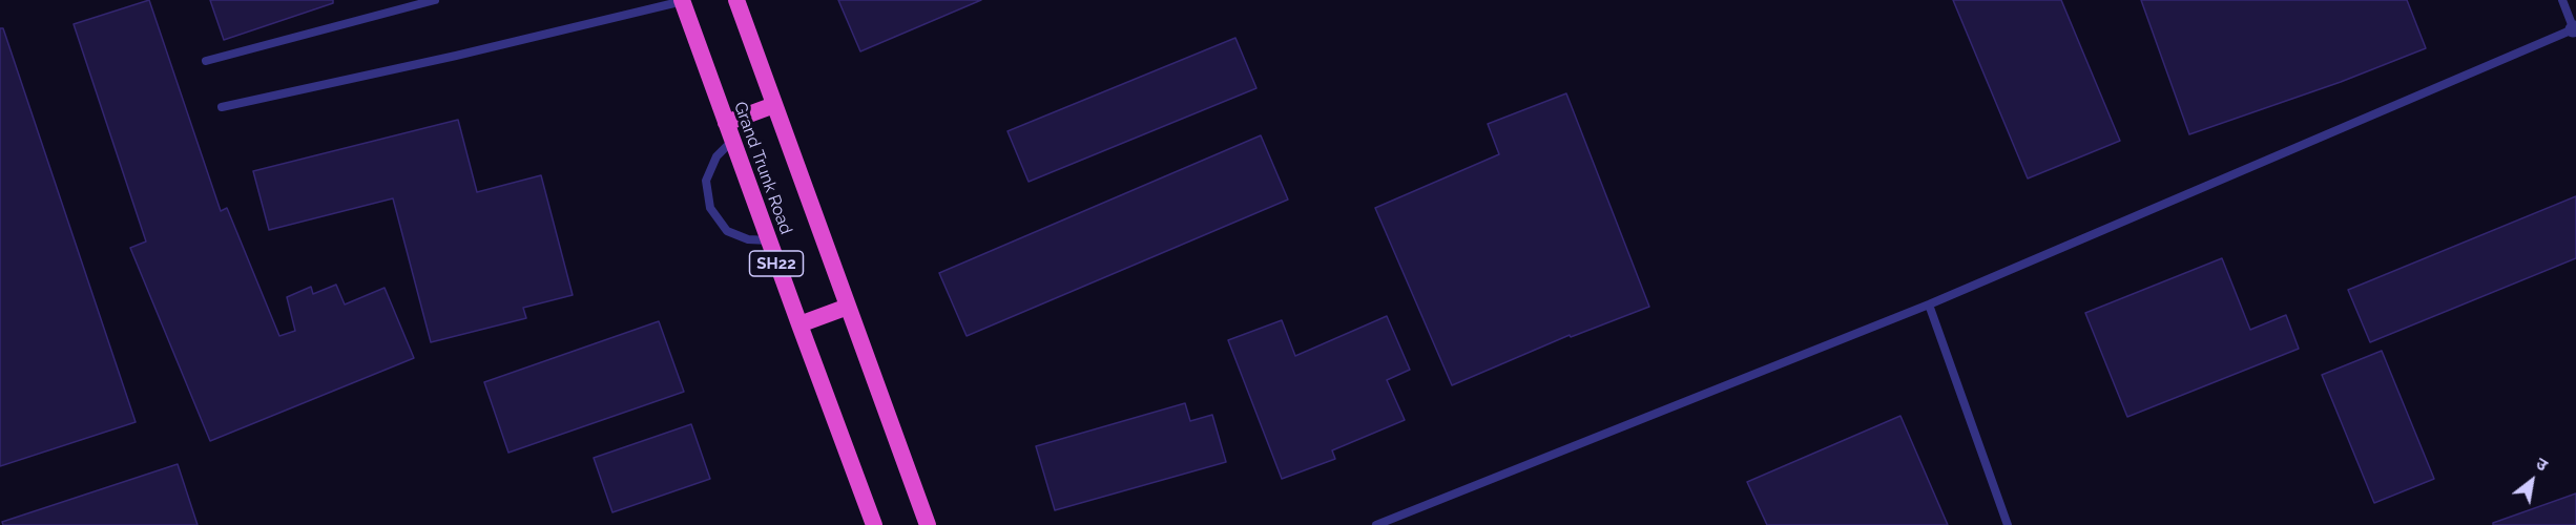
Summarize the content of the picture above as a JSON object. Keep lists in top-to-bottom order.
{
  "streets": {
    "highway": ["Grand Trunk Road", "SH22"]
  },
  "north": "top right"
}
